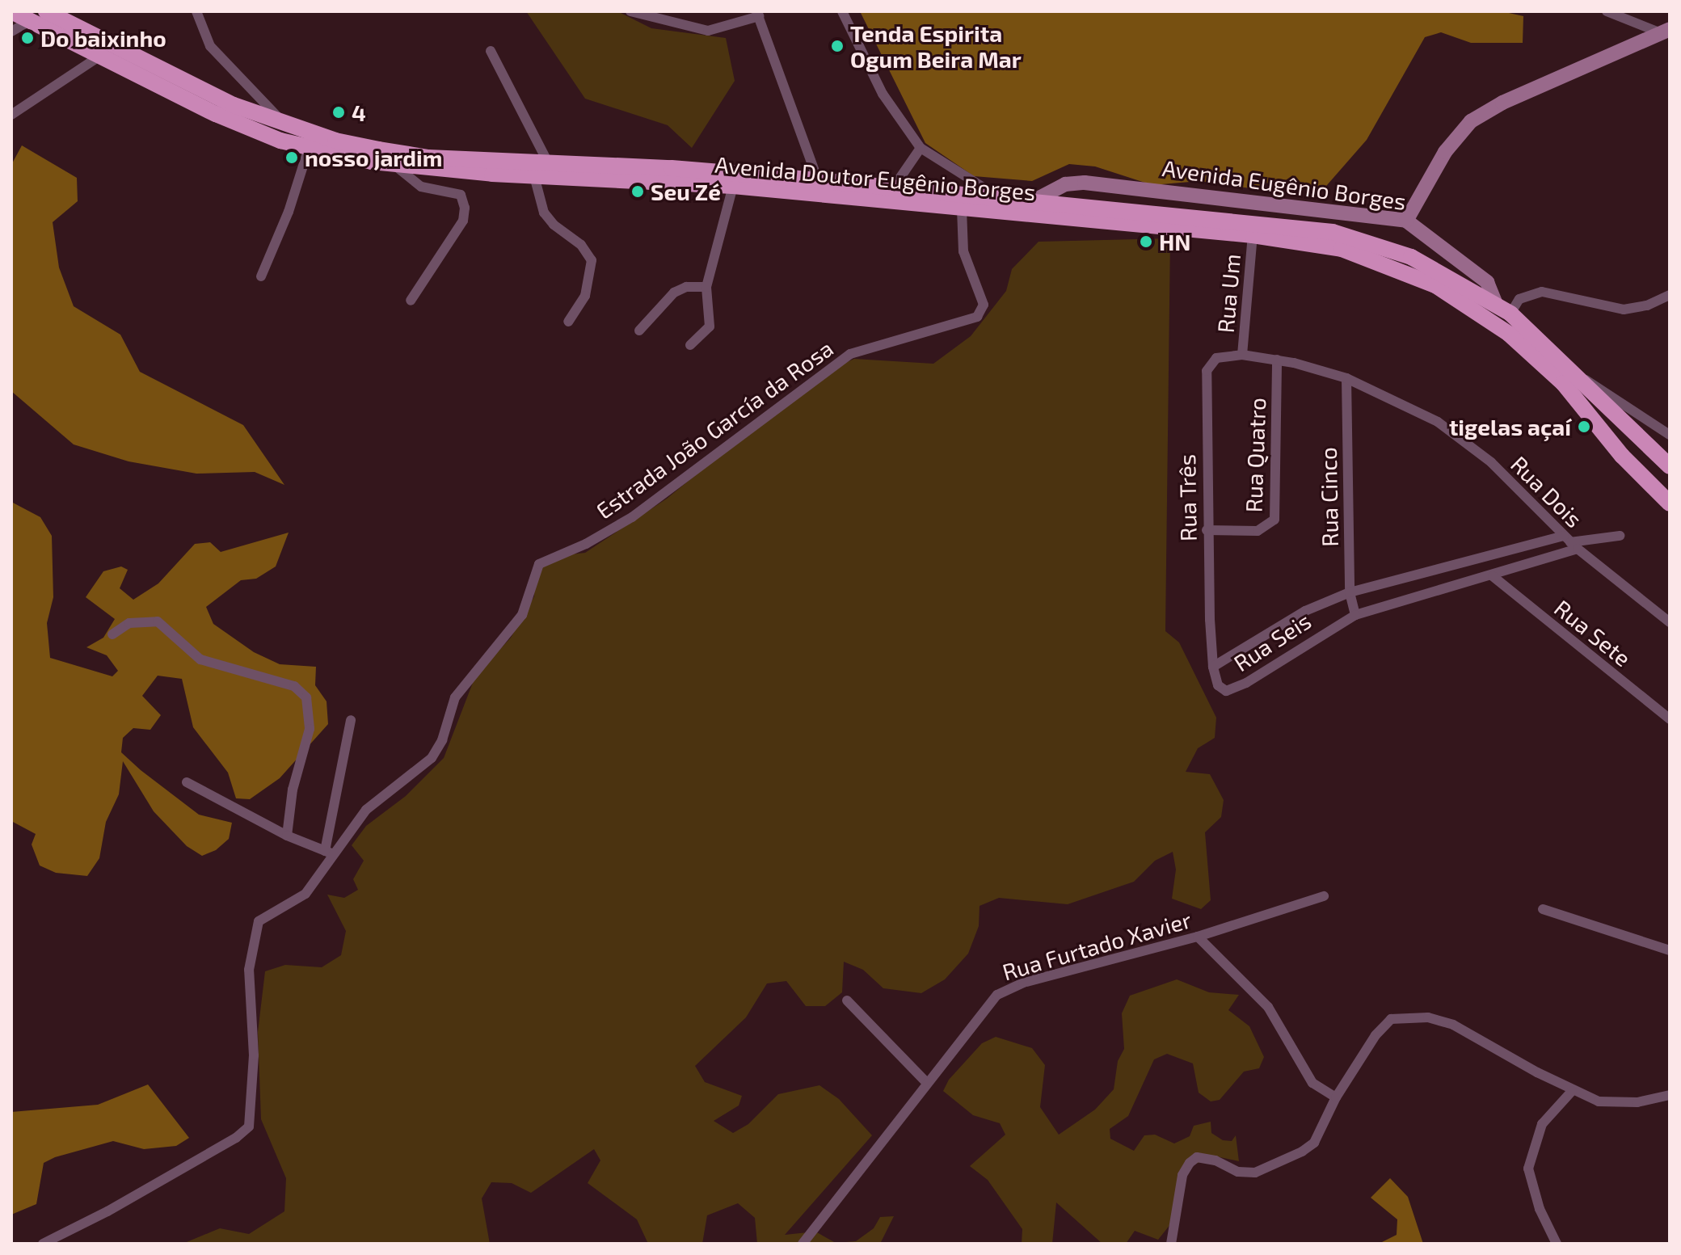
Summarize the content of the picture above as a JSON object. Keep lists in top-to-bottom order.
{
  "streets": {
    "highway": ["Avenida Doutor Eugênio Borges"],
    "main road": ["Avenida Eugênio Borges"],
    "street": [
      "Rua Um",
      "Estrada João García da Rosa",
      "Rua Quatro",
      "Rua Dois",
      "Rua Cinco",
      "Rua Três",
      "Rua Sete",
      "Rua Seis",
      "Rua Furtado Xavier"
    ]
  },
  "crossings": [
    ["Avenida Doutor Eugênio Borges", "Avenida Eugênio Borges"],
    ["Avenida Doutor Eugênio Borges", "Rua Um"],
    ["Avenida Doutor Eugênio Borges", "Estrada João García da Rosa"],
    ["Rua Um", "Rua Dois"],
    ["Rua Um", "Rua Três"],
    ["Rua Quatro", "Rua Dois"],
    ["Rua Quatro", "Rua Três"],
    ["Rua Dois", "Rua Cinco"],
    ["Rua Dois", "Rua Três"],
    ["Rua Dois", "Rua Seis"],
    ["Rua Cinco", "Rua Seis"],
    ["Rua Três", "Rua Seis"],
    ["Rua Sete", "Rua Seis"]
  ],
  "places": [
    "Do baixinho",
    "Tenda Espirita Ogum Beira Mar",
    "4",
    "nosso jardim",
    "Seu Zé",
    "HN",
    "tigelas açaí"
  ]
}
